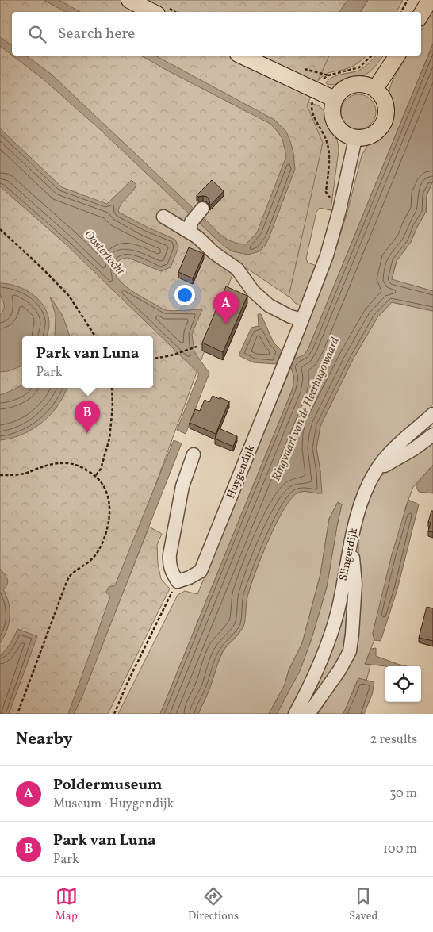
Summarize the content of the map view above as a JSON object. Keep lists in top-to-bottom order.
{
  "streets": {
    "street": ["Huygendijk", "Slingerdijk"]
  },
  "water": ["Oostertocht", "Ringvaart van de Heerhugowaard"],
  "page": {
    "search": "Search here",
    "pins": ["A", "B"],
    "popup": ["Park van Luna", "Park"],
    "heading": ["Nearby", "2 results"],
    "list": [
      {
        "mark": "A",
        "name": "Poldermuseum",
        "note": "Museum · Huygendijk",
        "value": "30 m"
      },
      {
        "mark": "B",
        "name": "Park van Luna",
        "note": "Park",
        "value": "100 m"
      }
    ],
    "nav": ["Map", "Directions", "Saved"]
  }
}
